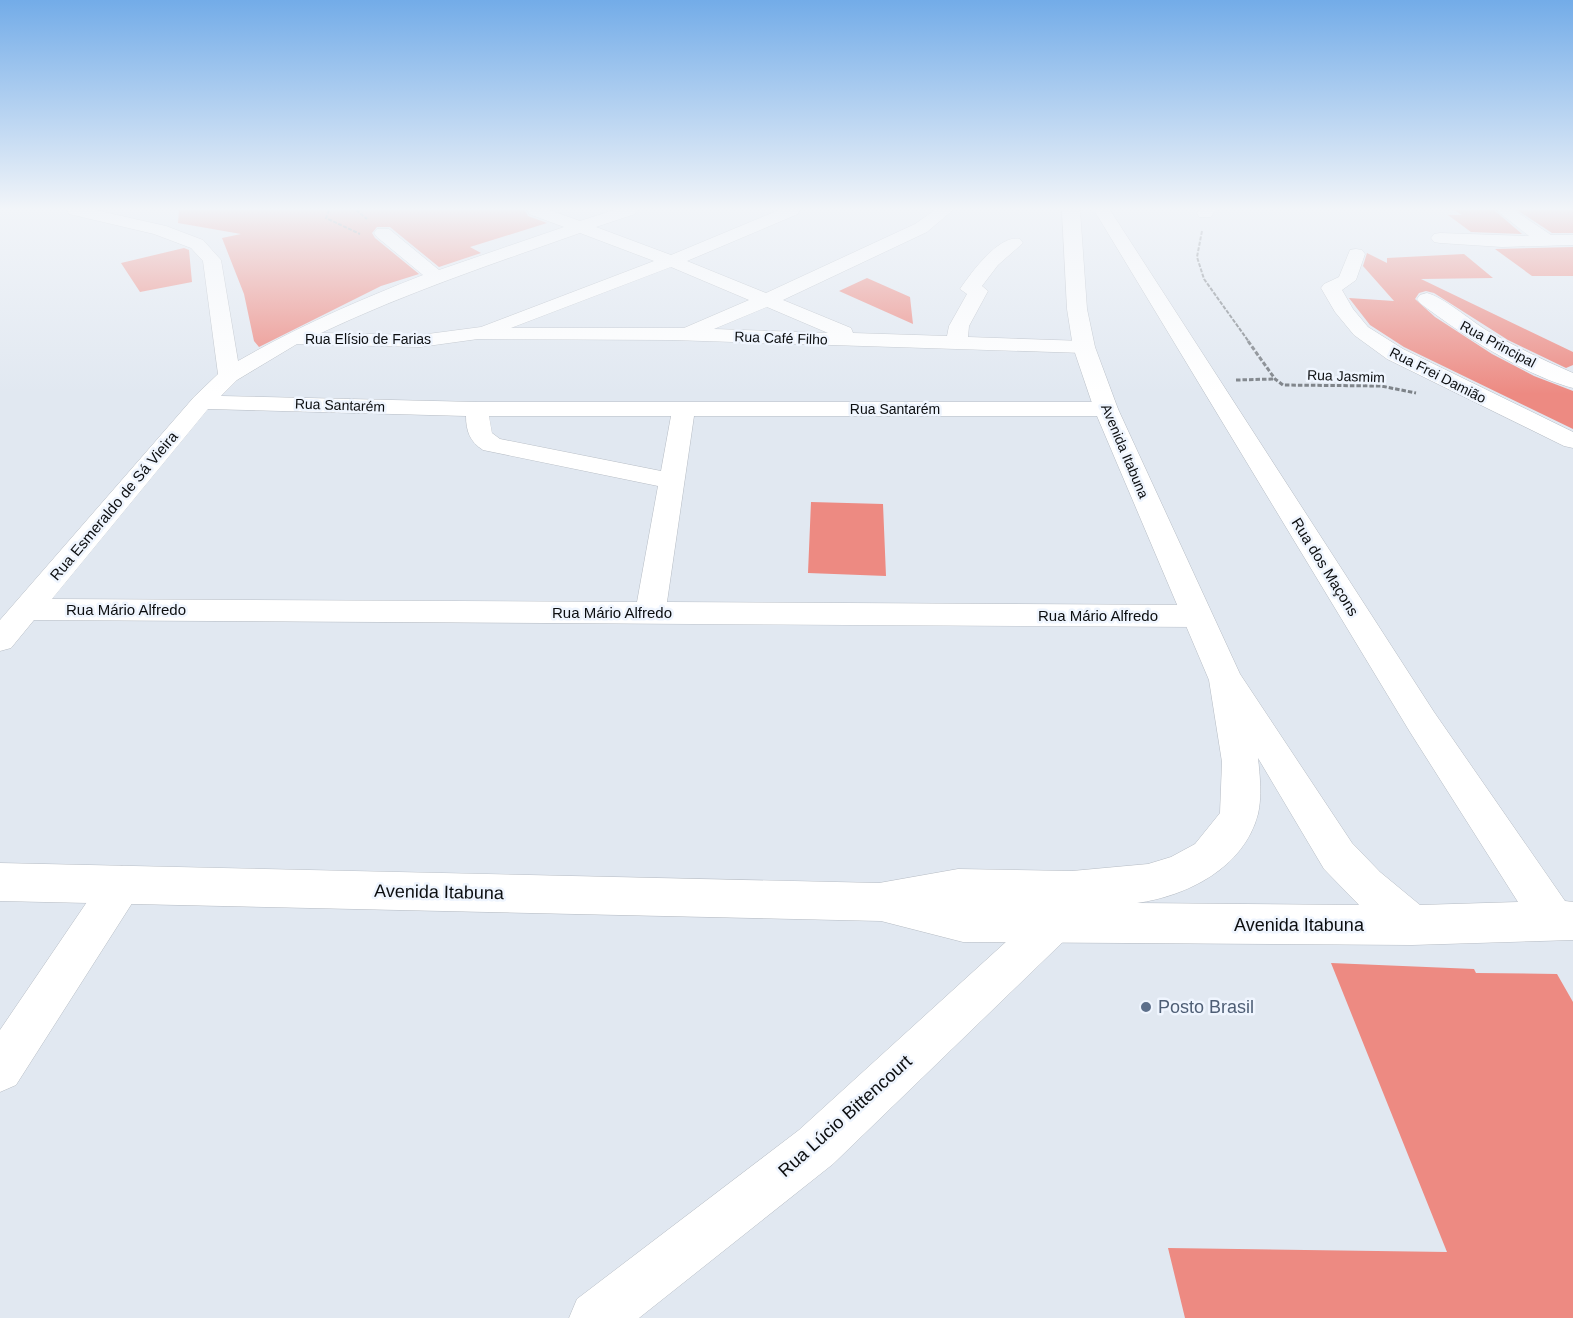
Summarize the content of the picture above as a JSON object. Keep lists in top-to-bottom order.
{
  "streets": {
    "main road": ["Avenida Itabuna", "Rua dos Maçons"],
    "street": [
      "Rua Café Filho",
      "Rua Elísio de Farias",
      "Rua Principal",
      "Rua Frei Damião",
      "Rua Santarém",
      "Rua Esmeraldo de Sá Vieira",
      "Rua Mário Alfredo",
      "Rua Lúcio Bittencourt"
    ],
    "path": ["Rua Jasmim"]
  },
  "crossings": [
    ["Rua Café Filho", "Rua Elísio de Farias"],
    ["Rua Café Filho", "Avenida Itabuna"],
    ["Rua Elísio de Farias", "Rua Esmeraldo de Sá Vieira"],
    ["Rua Santarém", "Avenida Itabuna"],
    ["Rua Santarém", "Rua Esmeraldo de Sá Vieira"],
    ["Avenida Itabuna", "Rua Mário Alfredo"],
    ["Avenida Itabuna", "Rua Lúcio Bittencourt"],
    ["Rua Esmeraldo de Sá Vieira", "Rua Mário Alfredo"]
  ],
  "places": ["Posto Brasil"]
}
